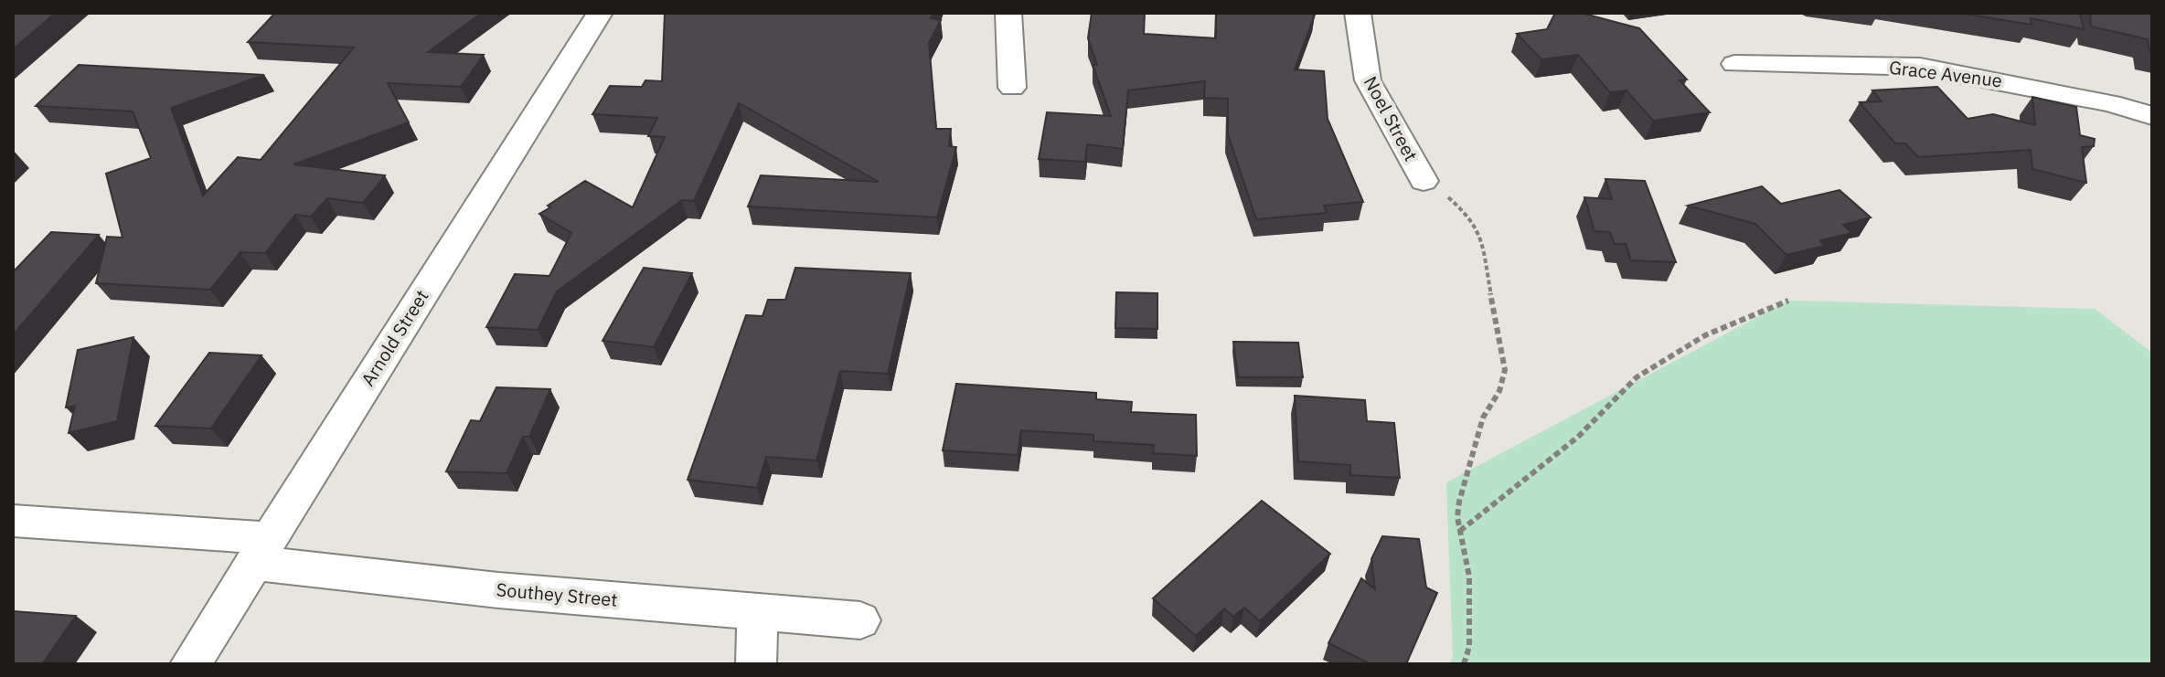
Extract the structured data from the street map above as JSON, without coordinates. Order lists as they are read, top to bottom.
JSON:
{
  "streets": {
    "street": [
      "Grace Avenue",
      "Noel Street",
      "Arnold Street",
      "Southey Street"
    ]
  },
  "crossings": [
    ["Arnold Street", "Southey Street"]
  ]
}
